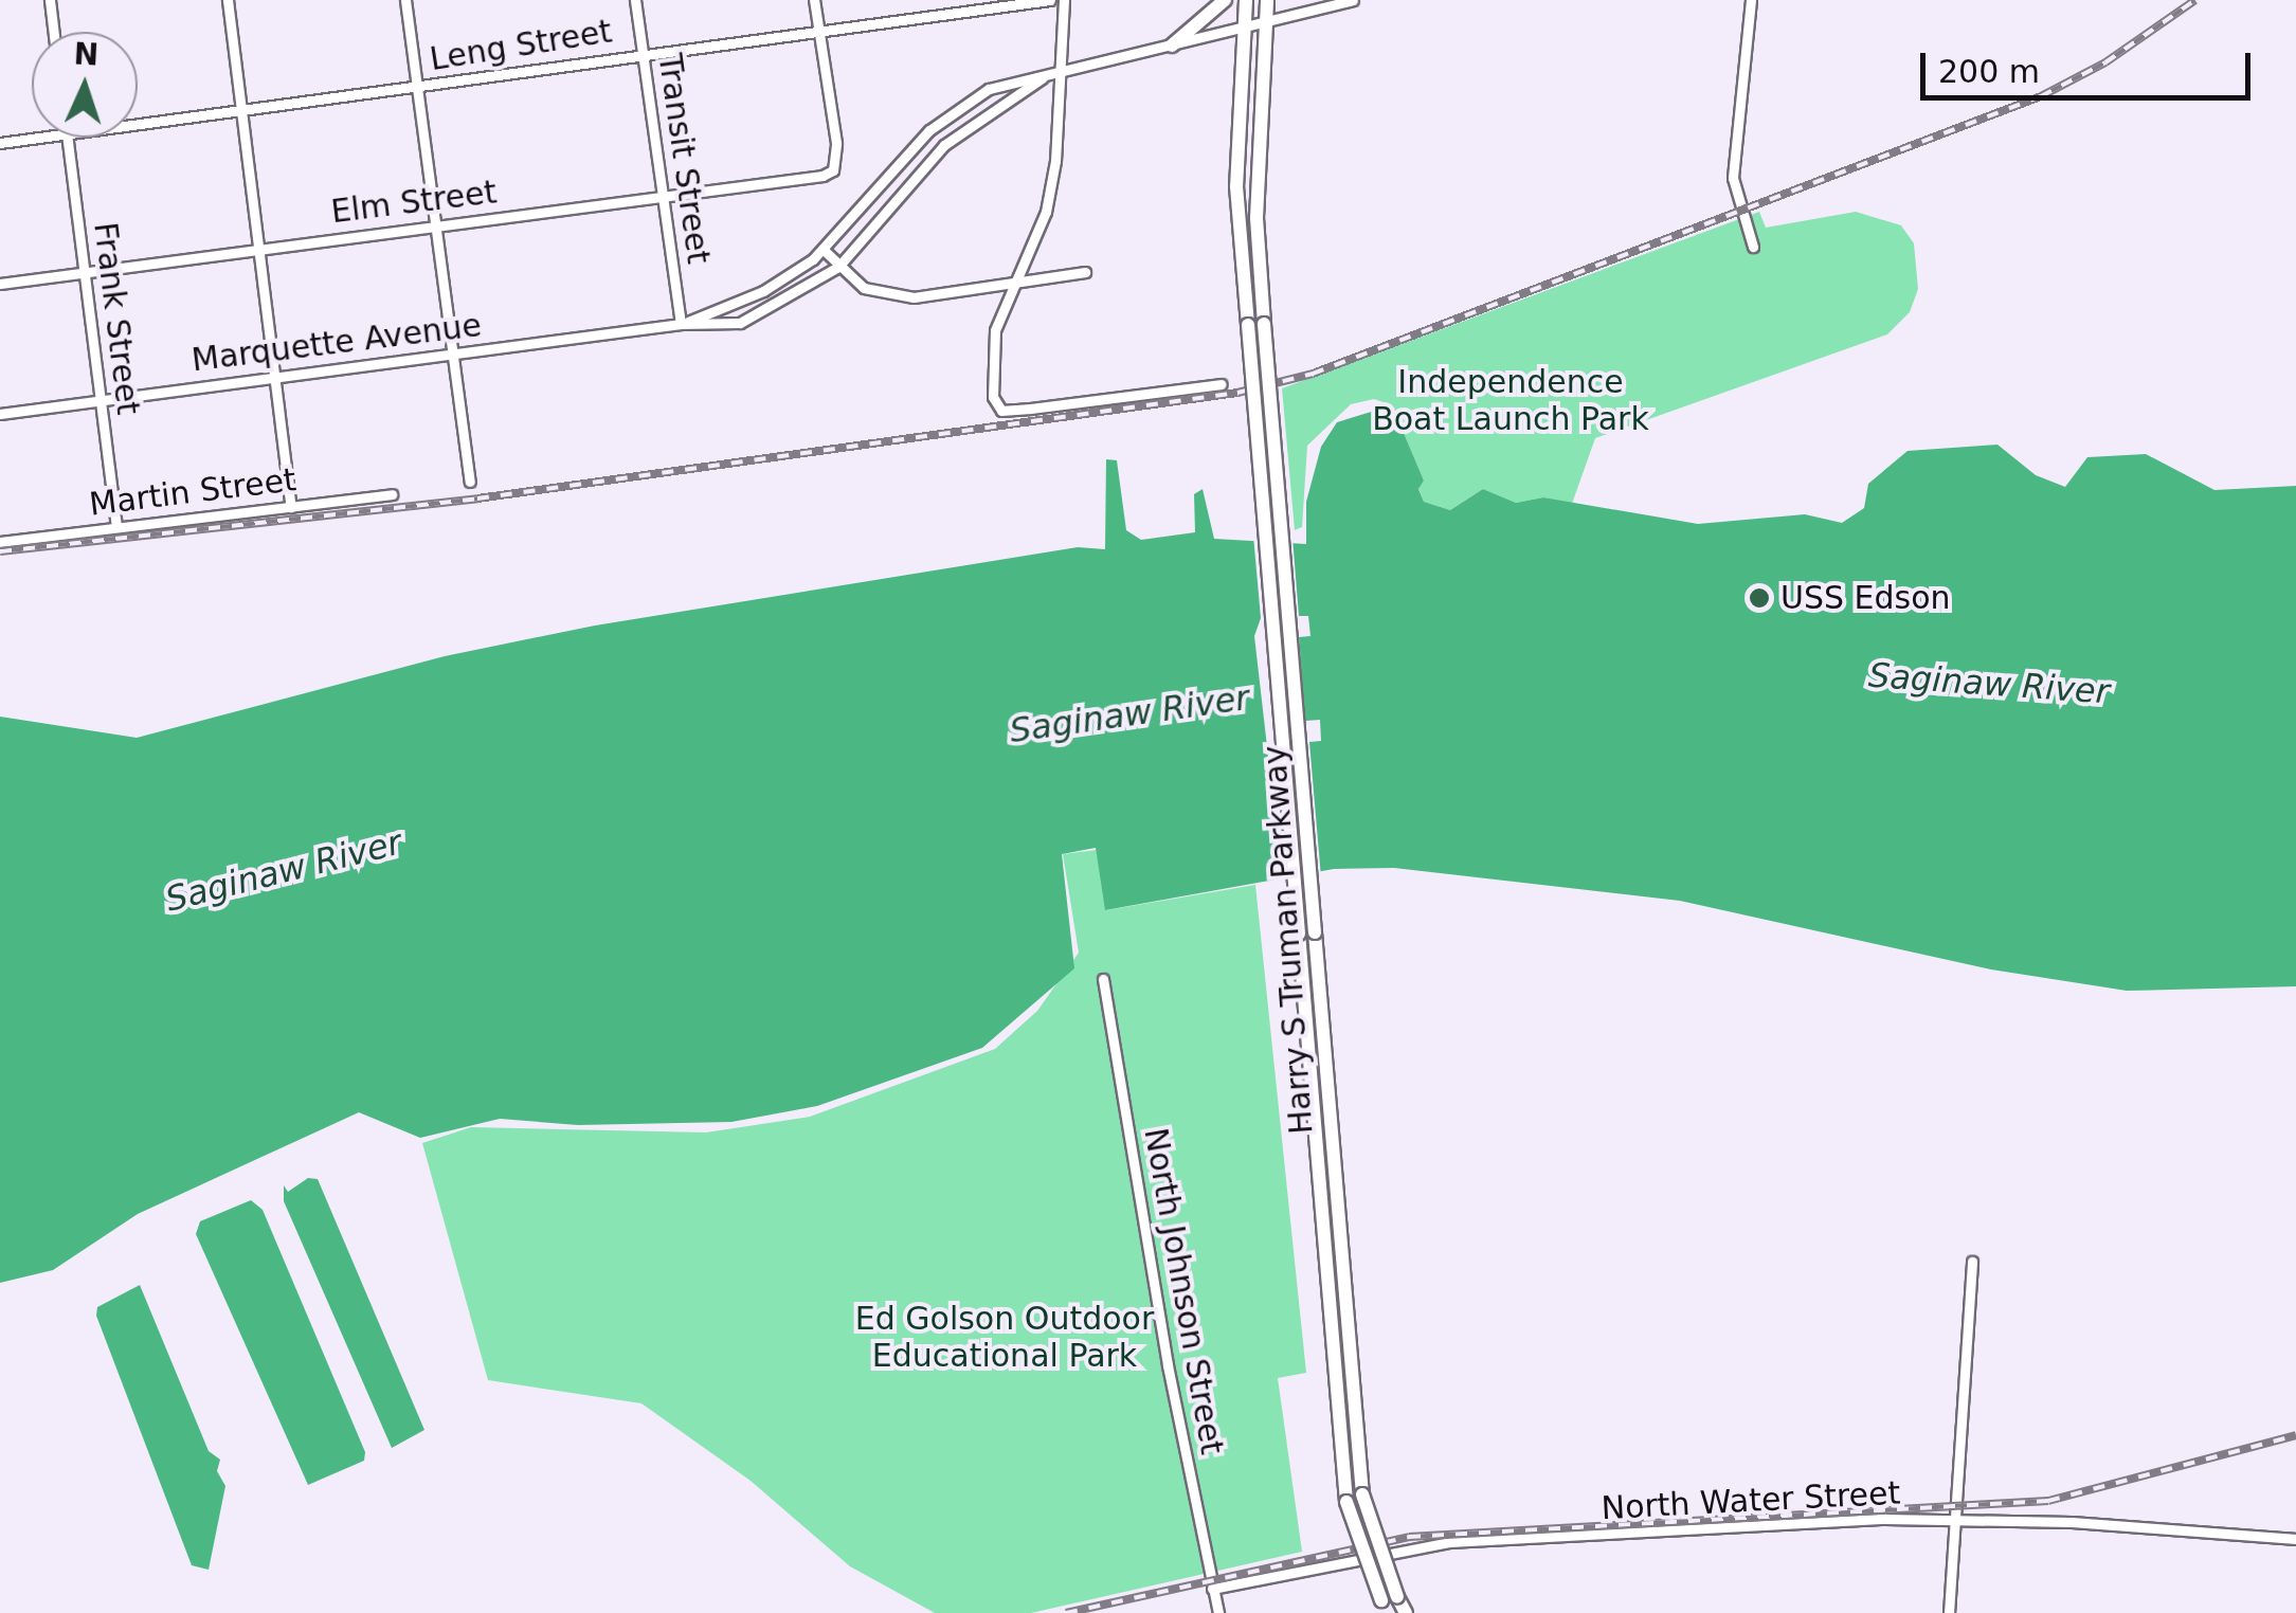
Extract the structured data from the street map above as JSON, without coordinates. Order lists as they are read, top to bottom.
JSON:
{
  "streets": {
    "main road": ["Harry S Truman Parkway"],
    "street": [
      "Leng Street",
      "Transit Street",
      "Elm Street",
      "Frank Street",
      "Marquette Avenue",
      "Martin Street",
      "North Johnson Street",
      "North Water Street"
    ]
  },
  "crossings": [
    ["Leng Street", "Transit Street"],
    ["Leng Street", "Elm Street"],
    ["Transit Street", "Elm Street"],
    ["Transit Street", "Marquette Avenue"],
    ["Elm Street", "Frank Street"],
    ["Frank Street", "Marquette Avenue"],
    ["Frank Street", "Martin Street"],
    ["Marquette Avenue", "Harry S Truman Parkway"],
    ["North Johnson Street", "North Water Street"]
  ],
  "water": ["Saginaw River"],
  "parks": ["Independence Boat Launch Park", "Ed Golson Outdoor Educational Park"],
  "places": ["USS Edson"],
  "scale_bar": "200 m",
  "north": "top"
}
